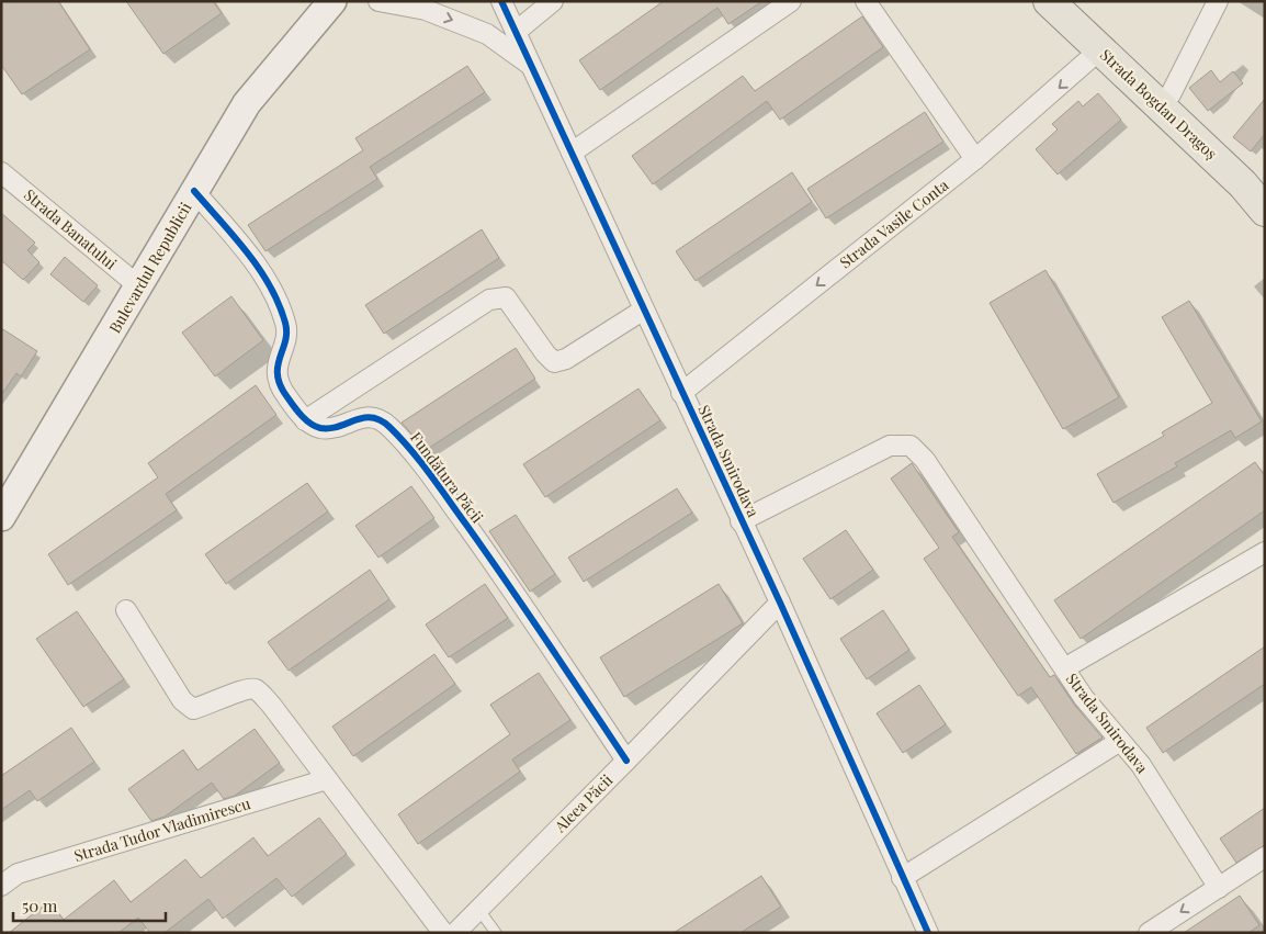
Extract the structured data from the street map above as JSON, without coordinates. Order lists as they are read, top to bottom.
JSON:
{
  "streets": {
    "main road": ["Strada Bogdan Dragoș", "Bulevardul Republicii"],
    "street": [
      "Strada Vasile Conta",
      "Strada Banatului",
      "Strada Smirodava",
      "Fundătura Păcii",
      "Aleea Păcii",
      "Strada Tudor Vladimirescu"
    ]
  },
  "crossings": [
    ["Strada Bogdan Dragoș", "Strada Vasile Conta"],
    ["Strada Vasile Conta", "Strada Smirodava"],
    ["Strada Banatului", "Bulevardul Republicii"],
    ["Strada Smirodava", "Aleea Păcii"],
    ["Fundătura Păcii", "Aleea Păcii"]
  ],
  "one_way": ["Strada Vasile Conta"],
  "scale_bar": "50 m"
}
